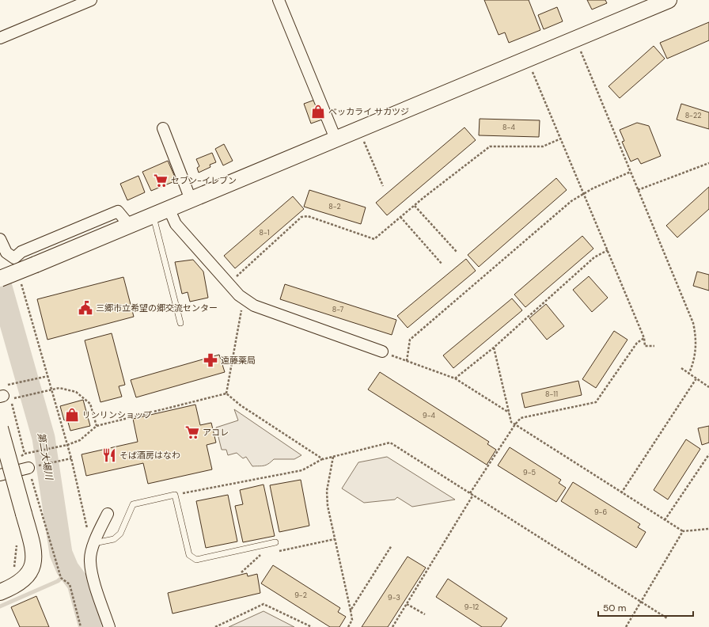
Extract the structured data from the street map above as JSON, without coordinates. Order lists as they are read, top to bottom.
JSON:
{
  "water": ["第二大場川"],
  "places": {
    "shop": ["ベッカライ サカツジ", "リンリンショップ"],
    "supermarket": ["セブン-イレブン", "アコレ"],
    "public building": ["三郷市立希望の郷交流センター"],
    "pharmacy": ["遠藤薬局"],
    "restaurant": ["そば酒房はなわ"]
  },
  "house_numbers": [
    "8-22",
    "8-4",
    "8-2",
    "8-1",
    "8-7",
    "8-11",
    "9-4",
    "9-5",
    "9-6",
    "9-2",
    "9-3",
    "9-12"
  ],
  "scale_bar": "50 m"
}
